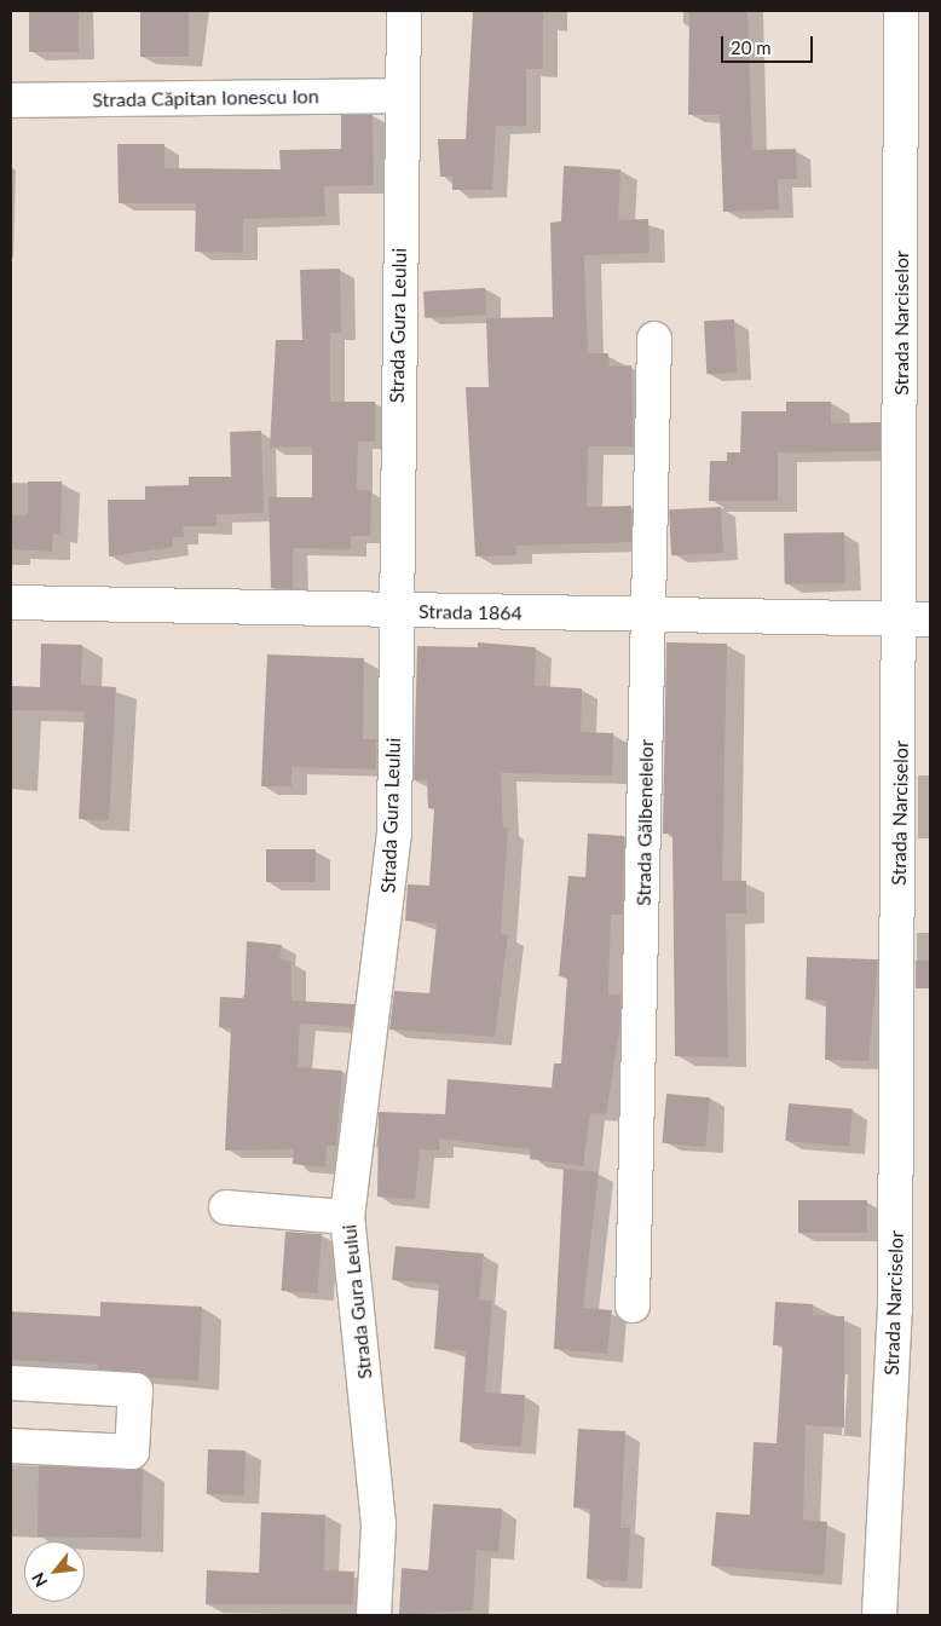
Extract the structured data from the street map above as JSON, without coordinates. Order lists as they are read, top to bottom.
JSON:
{
  "streets": {
    "street": [
      "Strada Căpitan Ionescu Ion",
      "Strada Narciselor",
      "Strada Gura Leului",
      "Strada 1864",
      "Strada Gălbenelelor"
    ]
  },
  "crossings": [
    ["Strada Căpitan Ionescu Ion", "Strada Gura Leului"],
    ["Strada Narciselor", "Strada 1864"],
    ["Strada Gura Leului", "Strada 1864"],
    ["Strada 1864", "Strada Gălbenelelor"]
  ],
  "scale_bar": "20 m",
  "north": "bottom left"
}
